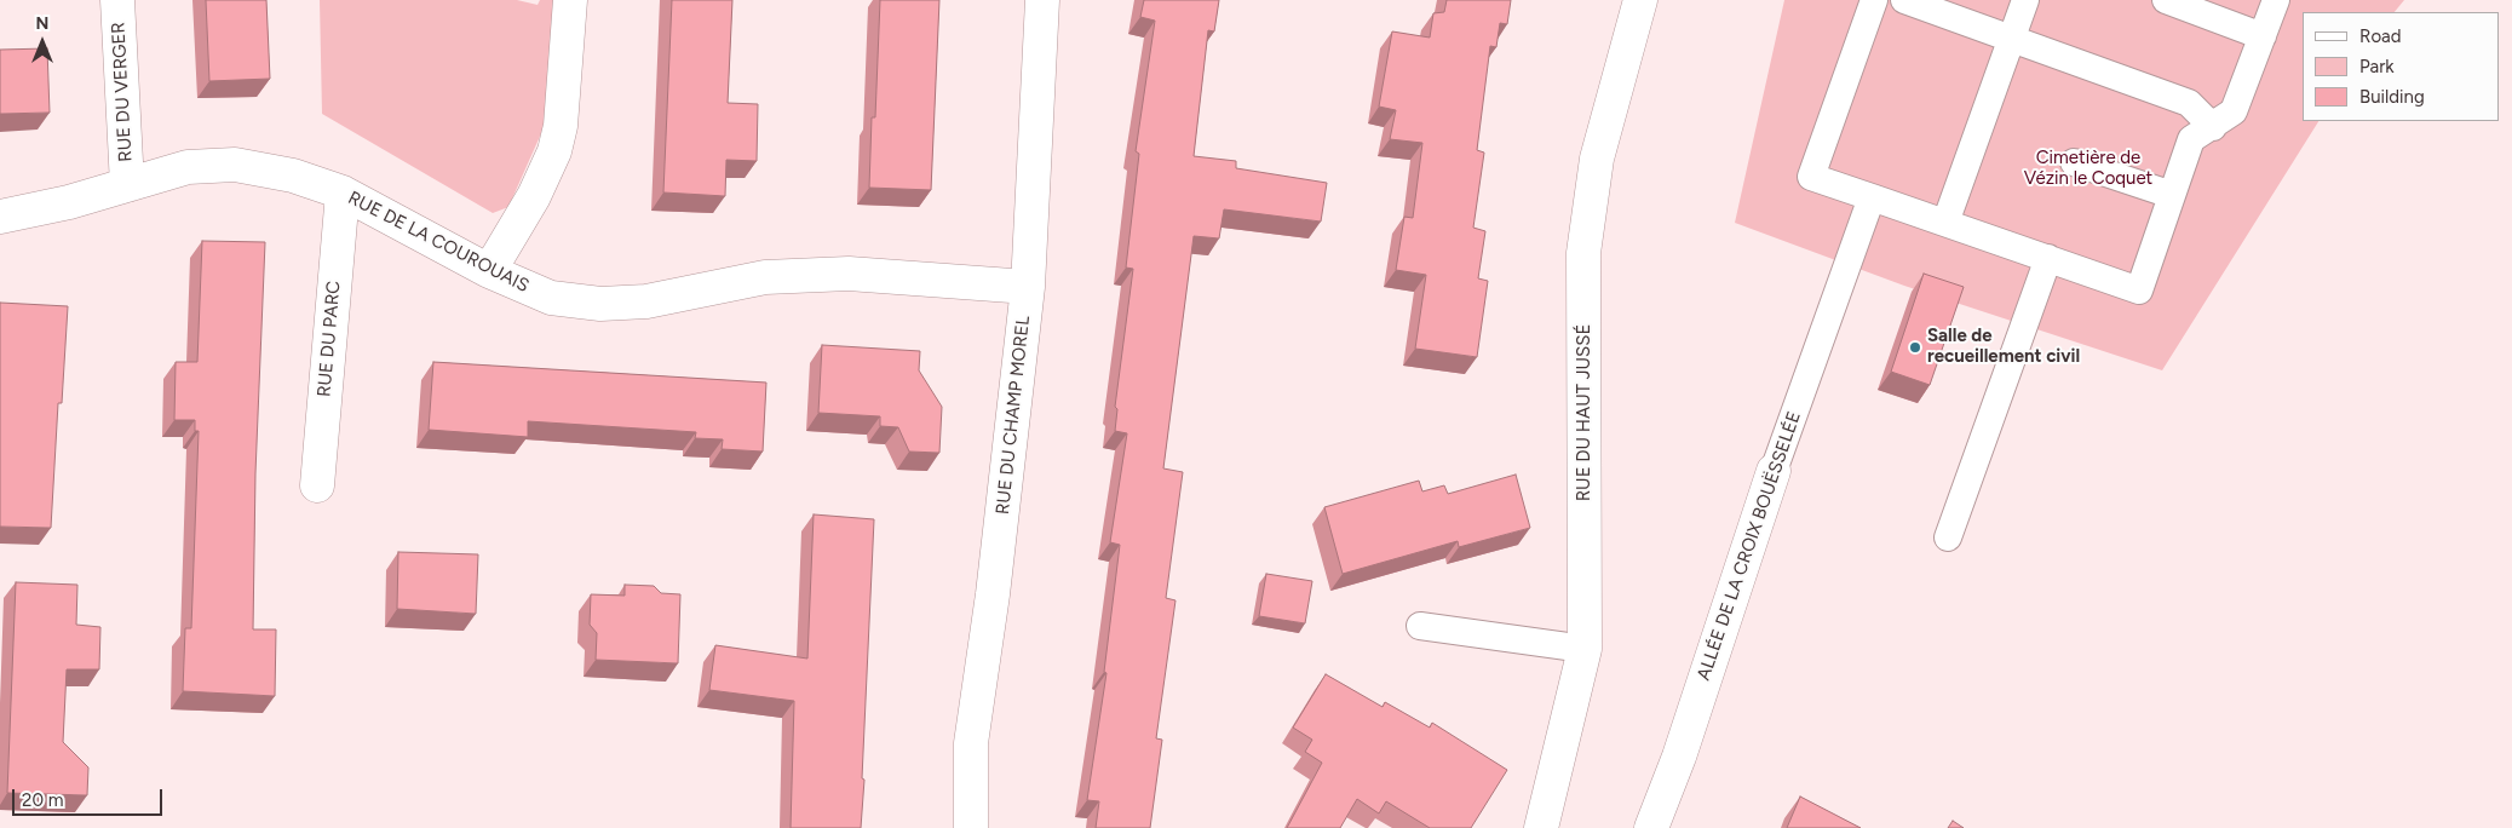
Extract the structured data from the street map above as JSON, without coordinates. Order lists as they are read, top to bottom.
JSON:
{
  "streets": {
    "street": [
      "RUE DU VERGER",
      "RUE DE LA COUROUAIS",
      "RUE DU PARC",
      "RUE DU HAUT JUSSÉ",
      "RUE DU CHAMP MOREL",
      "ALLÉE DE LA CROIX BOUËSSELÉE"
    ]
  },
  "crossings": [
    ["RUE DU VERGER", "RUE DE LA COUROUAIS"],
    ["RUE DE LA COUROUAIS", "RUE DU PARC"],
    ["RUE DE LA COUROUAIS", "RUE DU CHAMP MOREL"]
  ],
  "parks": ["Cimetière de Vézin le Coquet"],
  "places": ["Salle de recueillement civil"],
  "legend": ["Road", "Park", "Building"],
  "scale_bar": "20 m",
  "north": "top"
}
